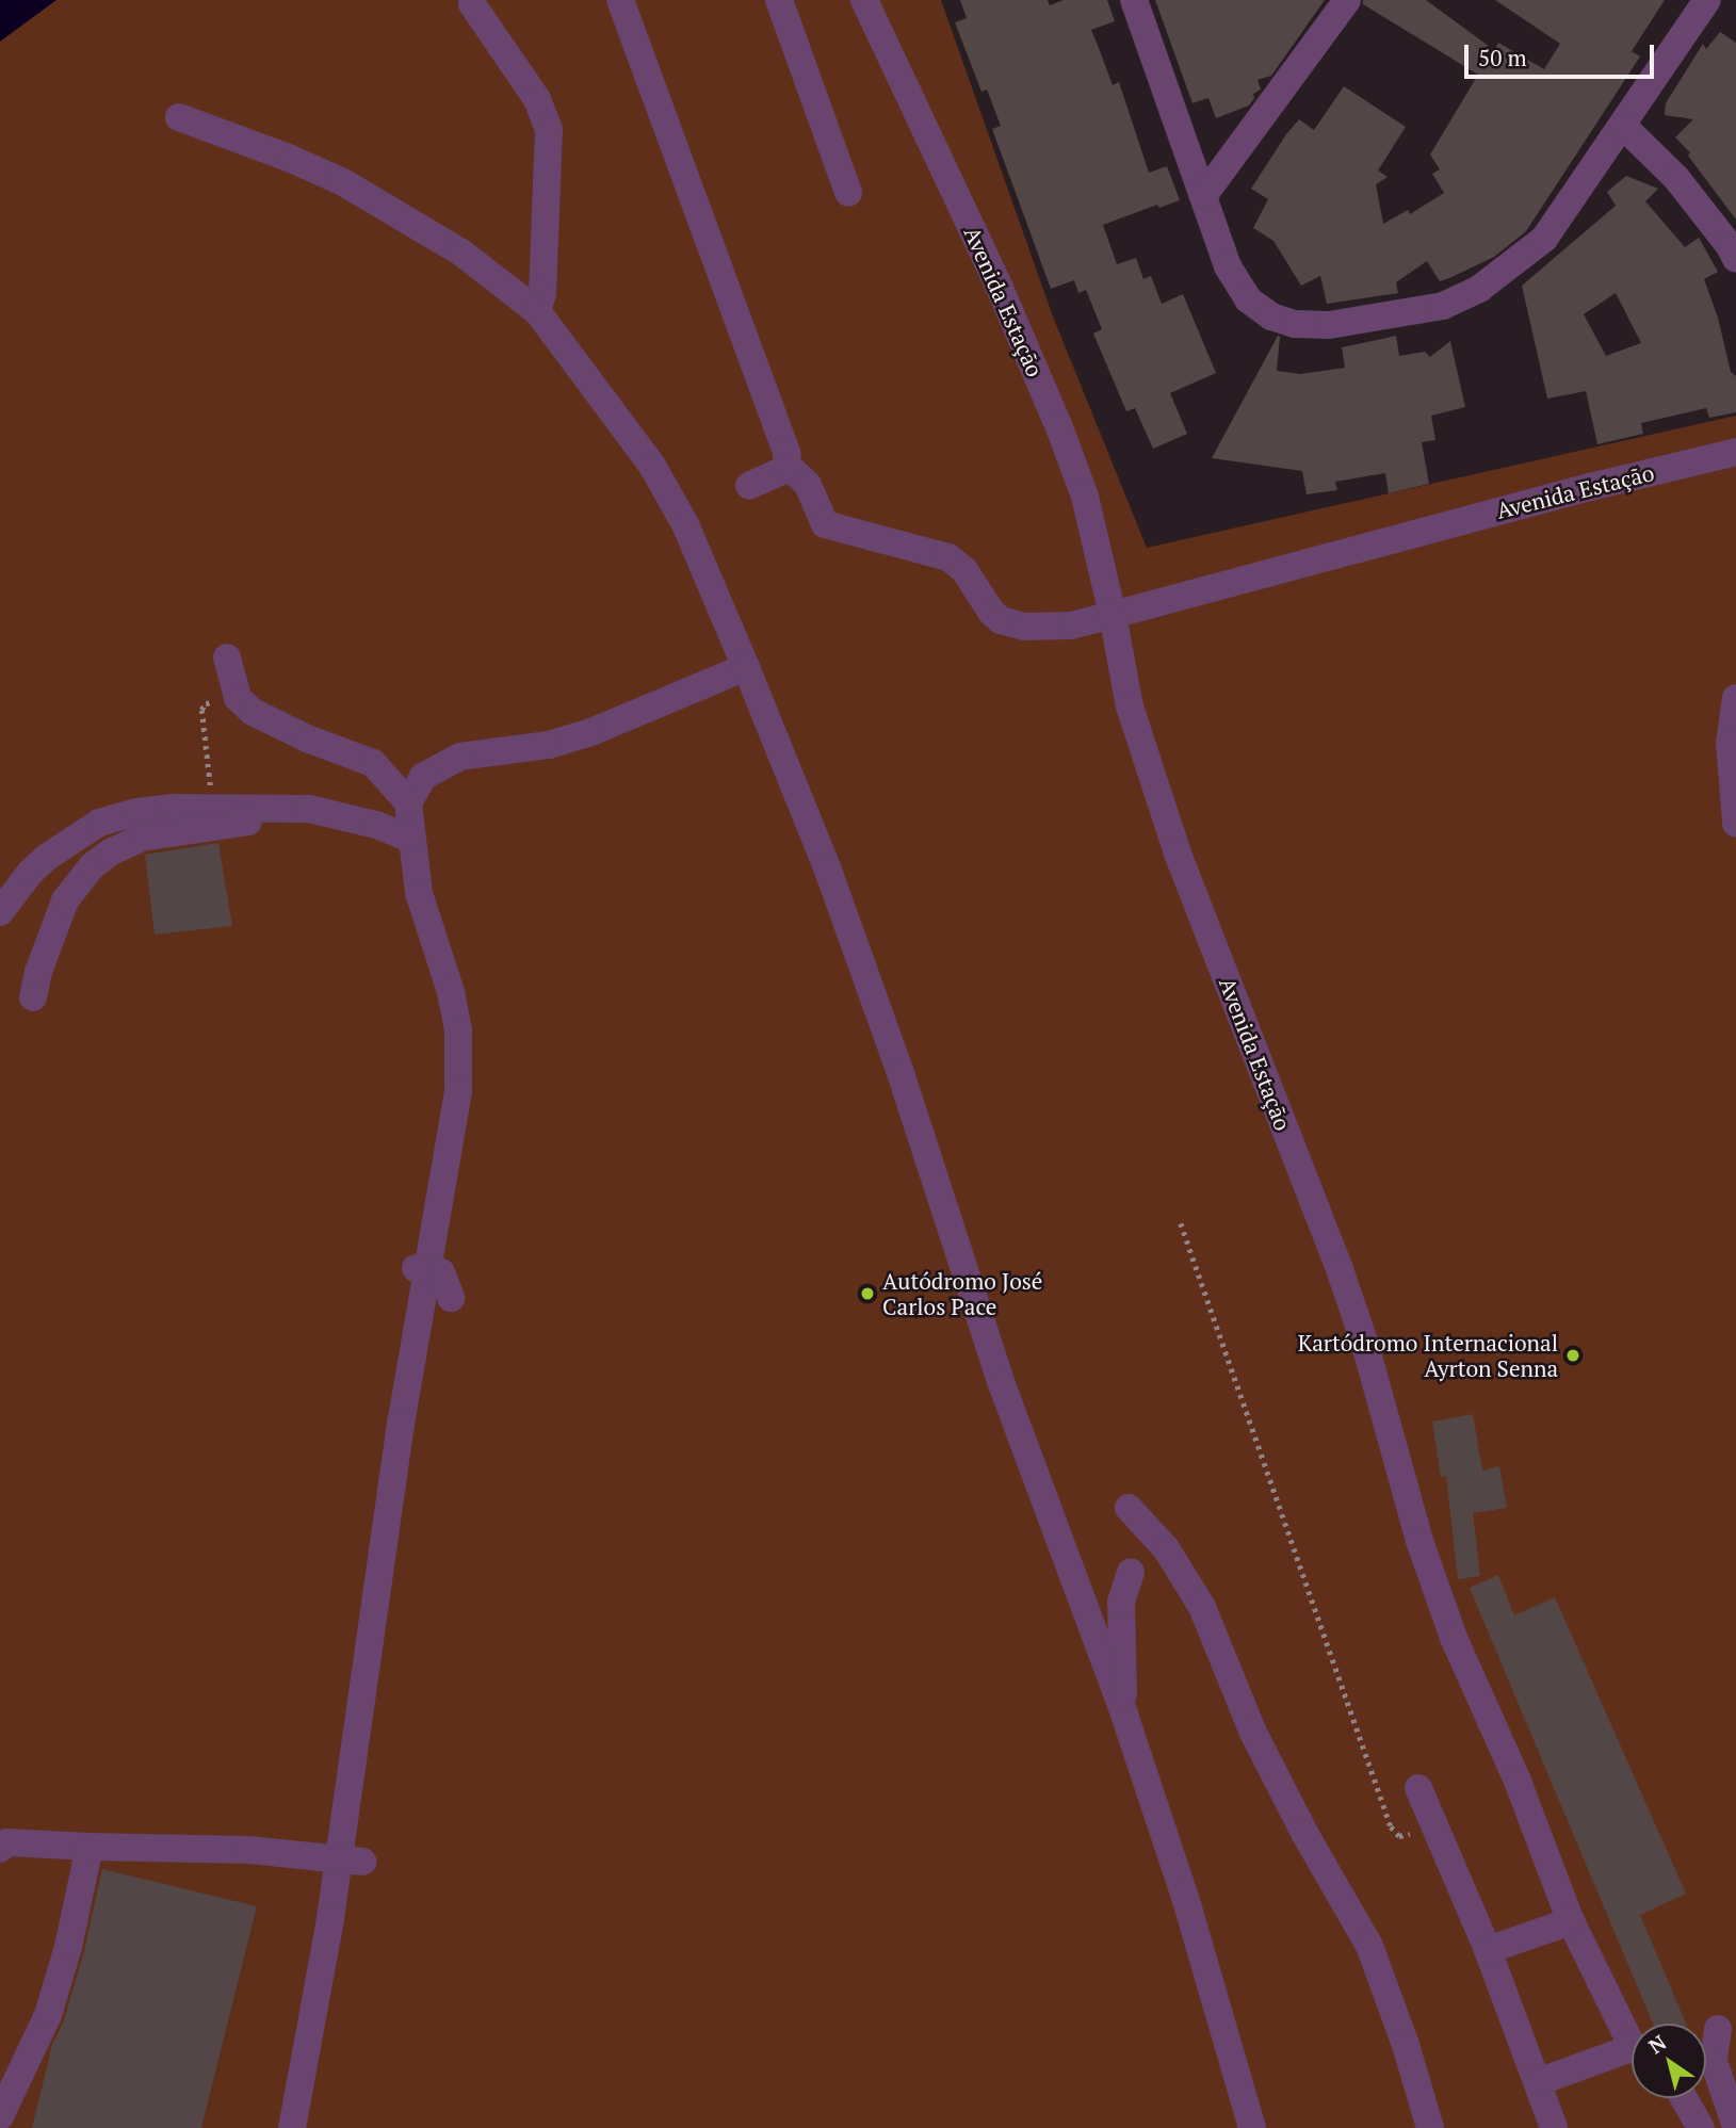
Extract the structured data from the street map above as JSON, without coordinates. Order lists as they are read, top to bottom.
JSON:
{
  "streets": {
    "street": ["Avenida Estação"]
  },
  "places": ["Autódromo José Carlos Pace", "Kartódromo Internacional Ayrton Senna"],
  "scale_bar": "50 m",
  "north": "top left"
}
